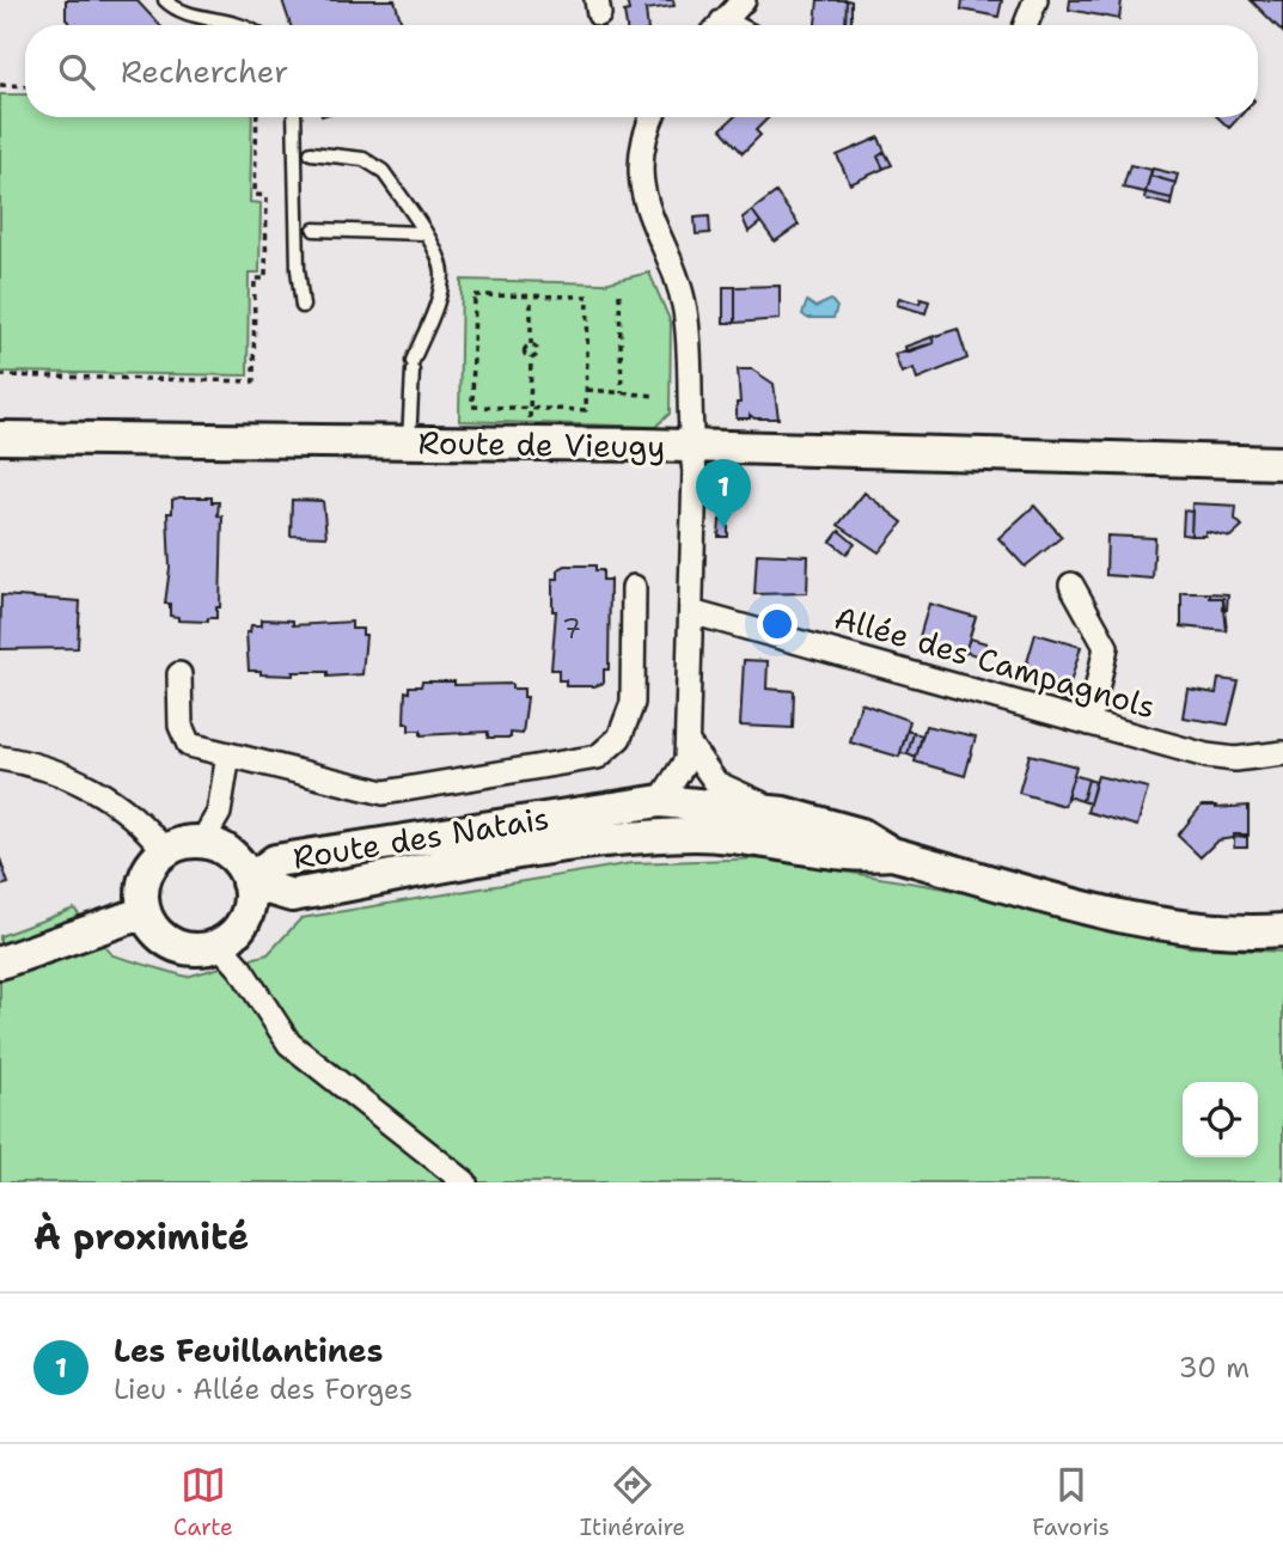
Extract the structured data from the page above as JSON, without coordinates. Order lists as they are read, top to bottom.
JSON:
{
  "streets": {
    "street": ["Route de Vieugy", "Allée des Campagnols", "Route des Natais"]
  },
  "house_numbers": ["7"],
  "page": {
    "search": "Rechercher",
    "pins": "1",
    "heading": "À proximité",
    "list": [
      {
        "mark": "1",
        "name": "Les Feuillantines",
        "note": "Lieu · Allée des Forges",
        "value": "30 m"
      }
    ],
    "nav": ["Carte", "Itinéraire", "Favoris"]
  }
}
